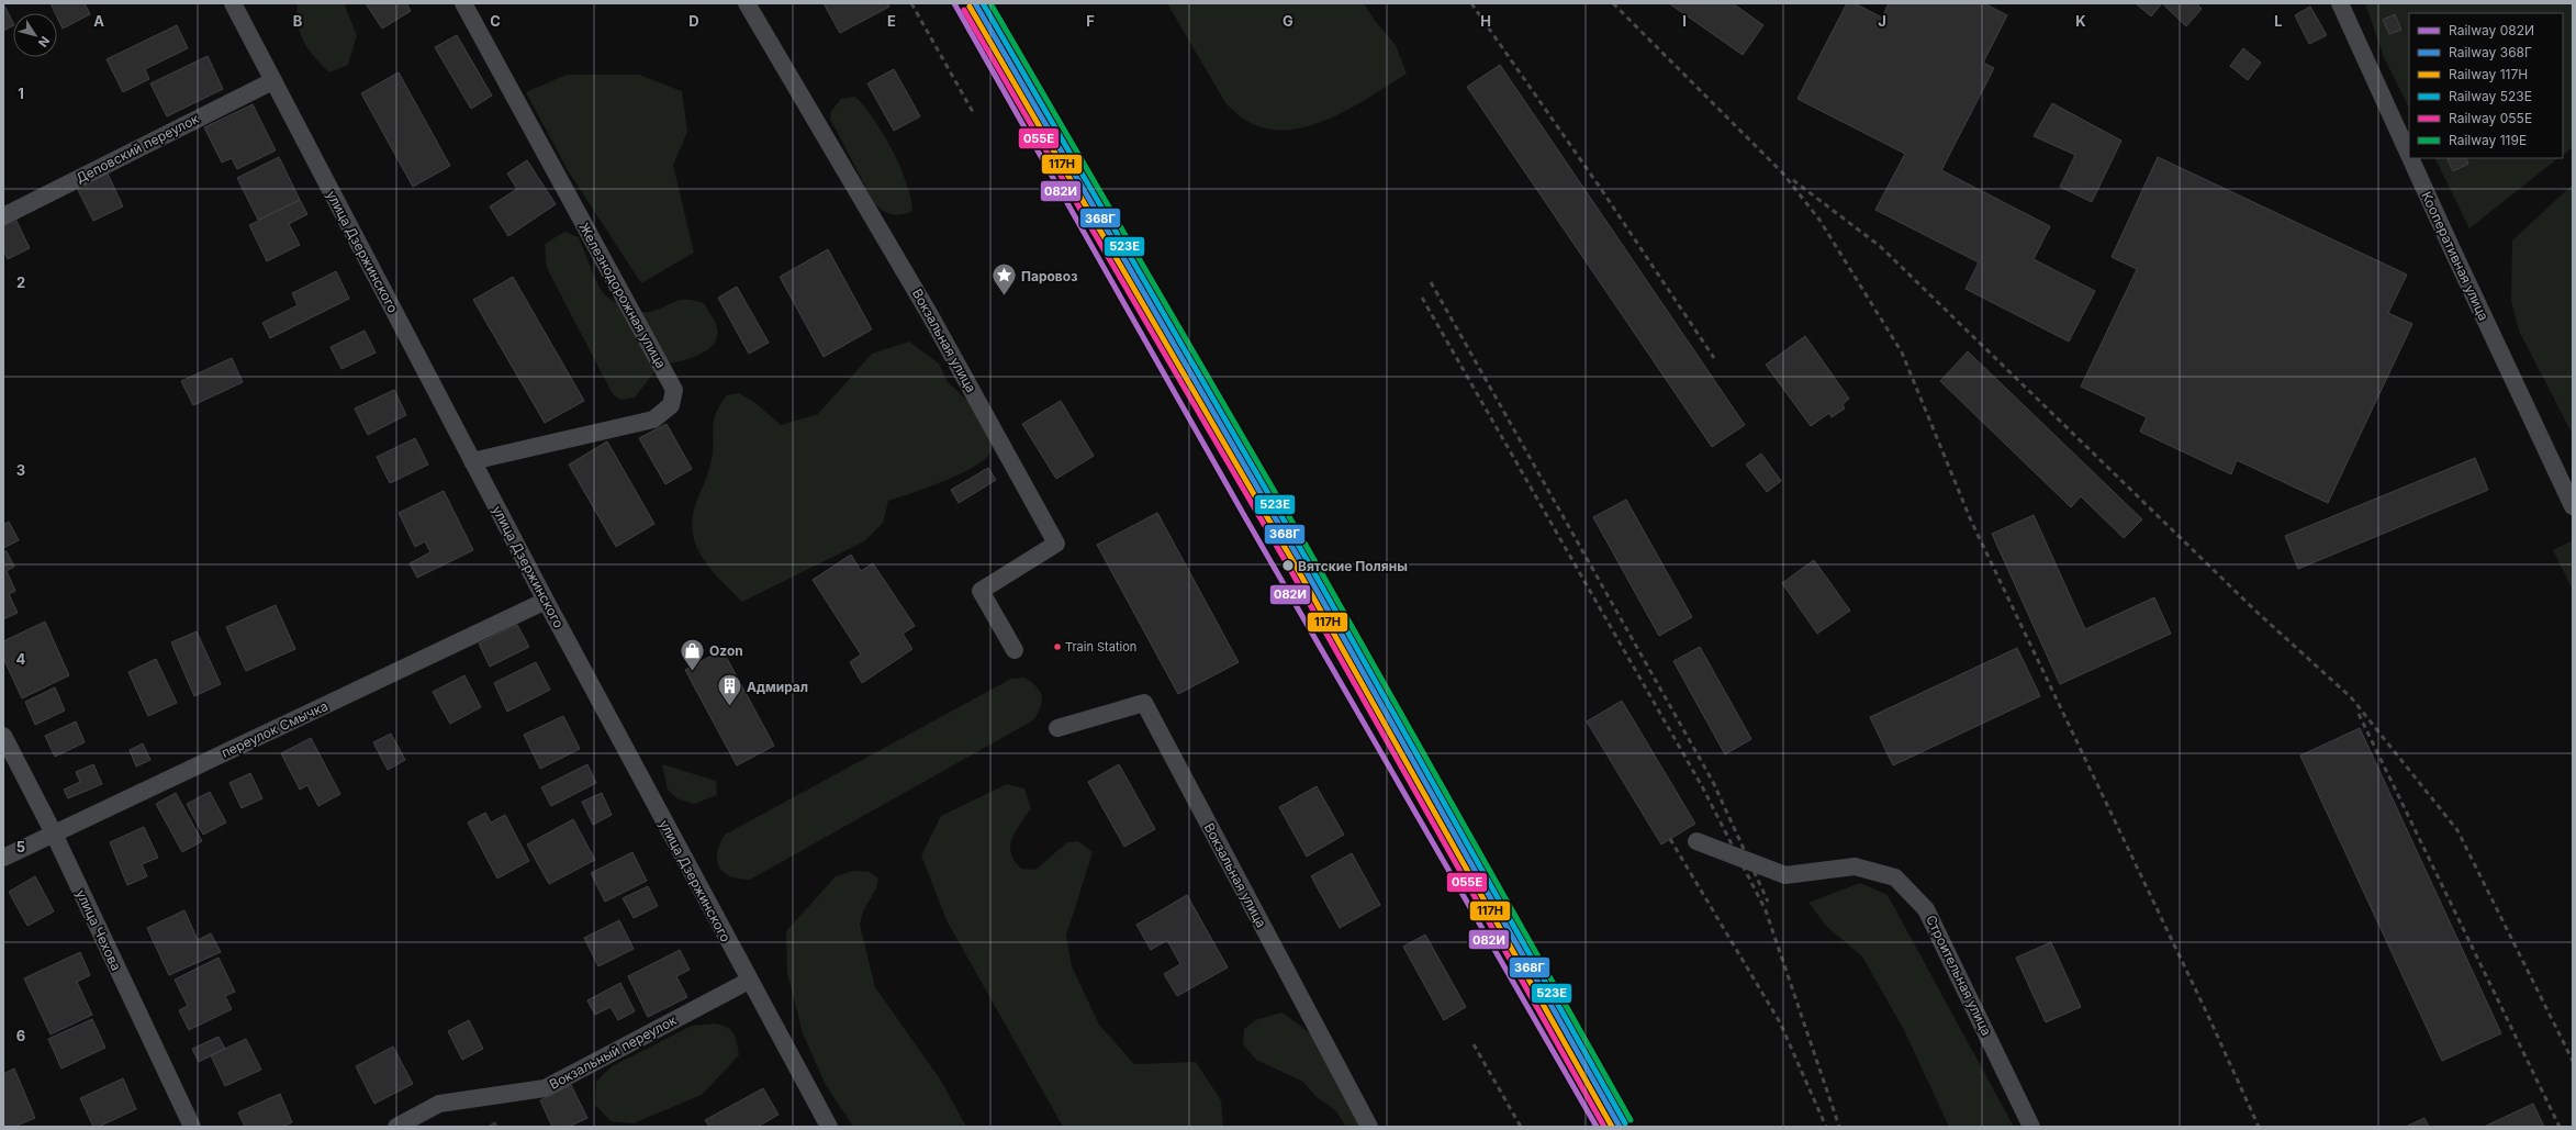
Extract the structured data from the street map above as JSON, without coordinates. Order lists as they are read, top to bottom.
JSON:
{
  "streets": {
    "street": [
      "Деповский переулок",
      "улица Дзержинского",
      "Кооперативная улица",
      "Железнодорожная улица",
      "Вокзальная улица",
      "переулок Смычка",
      "улица Чехова",
      "Строительная улица",
      "Вокзальный переулок"
    ]
  },
  "crossings": [
    ["Деповский переулок", "улица Дзержинского"],
    ["улица Дзержинского", "Железнодорожная улица"],
    ["улица Дзержинского", "переулок Смычка"],
    ["улица Дзержинского", "Вокзальный переулок"],
    ["переулок Смычка", "улица Чехова"]
  ],
  "places": {
    "place": ["Паровоз"],
    "other": ["Вятские Поляны", "Train Station"],
    "shop": ["Ozon"],
    "building": ["Адмирал"]
  },
  "lines": [
    "rail line 082И",
    "rail line 368Г",
    "rail line 523Е",
    "rail line 119Е",
    "rail line 117Н",
    "rail line 055Е"
  ],
  "legend": [
    "Railway 082И",
    "Railway 368Г",
    "Railway 117Н",
    "Railway 523Е",
    "Railway 055Е",
    "Railway 119Е"
  ],
  "north": "bottom right",
  "grid": {
    "columns": [
      "A",
      "B",
      "C",
      "D",
      "E",
      "F",
      "G",
      "H",
      "I",
      "J",
      "K",
      "L"
    ],
    "rows": [
      "1",
      "2",
      "3",
      "4",
      "5",
      "6"
    ]
  }
}
